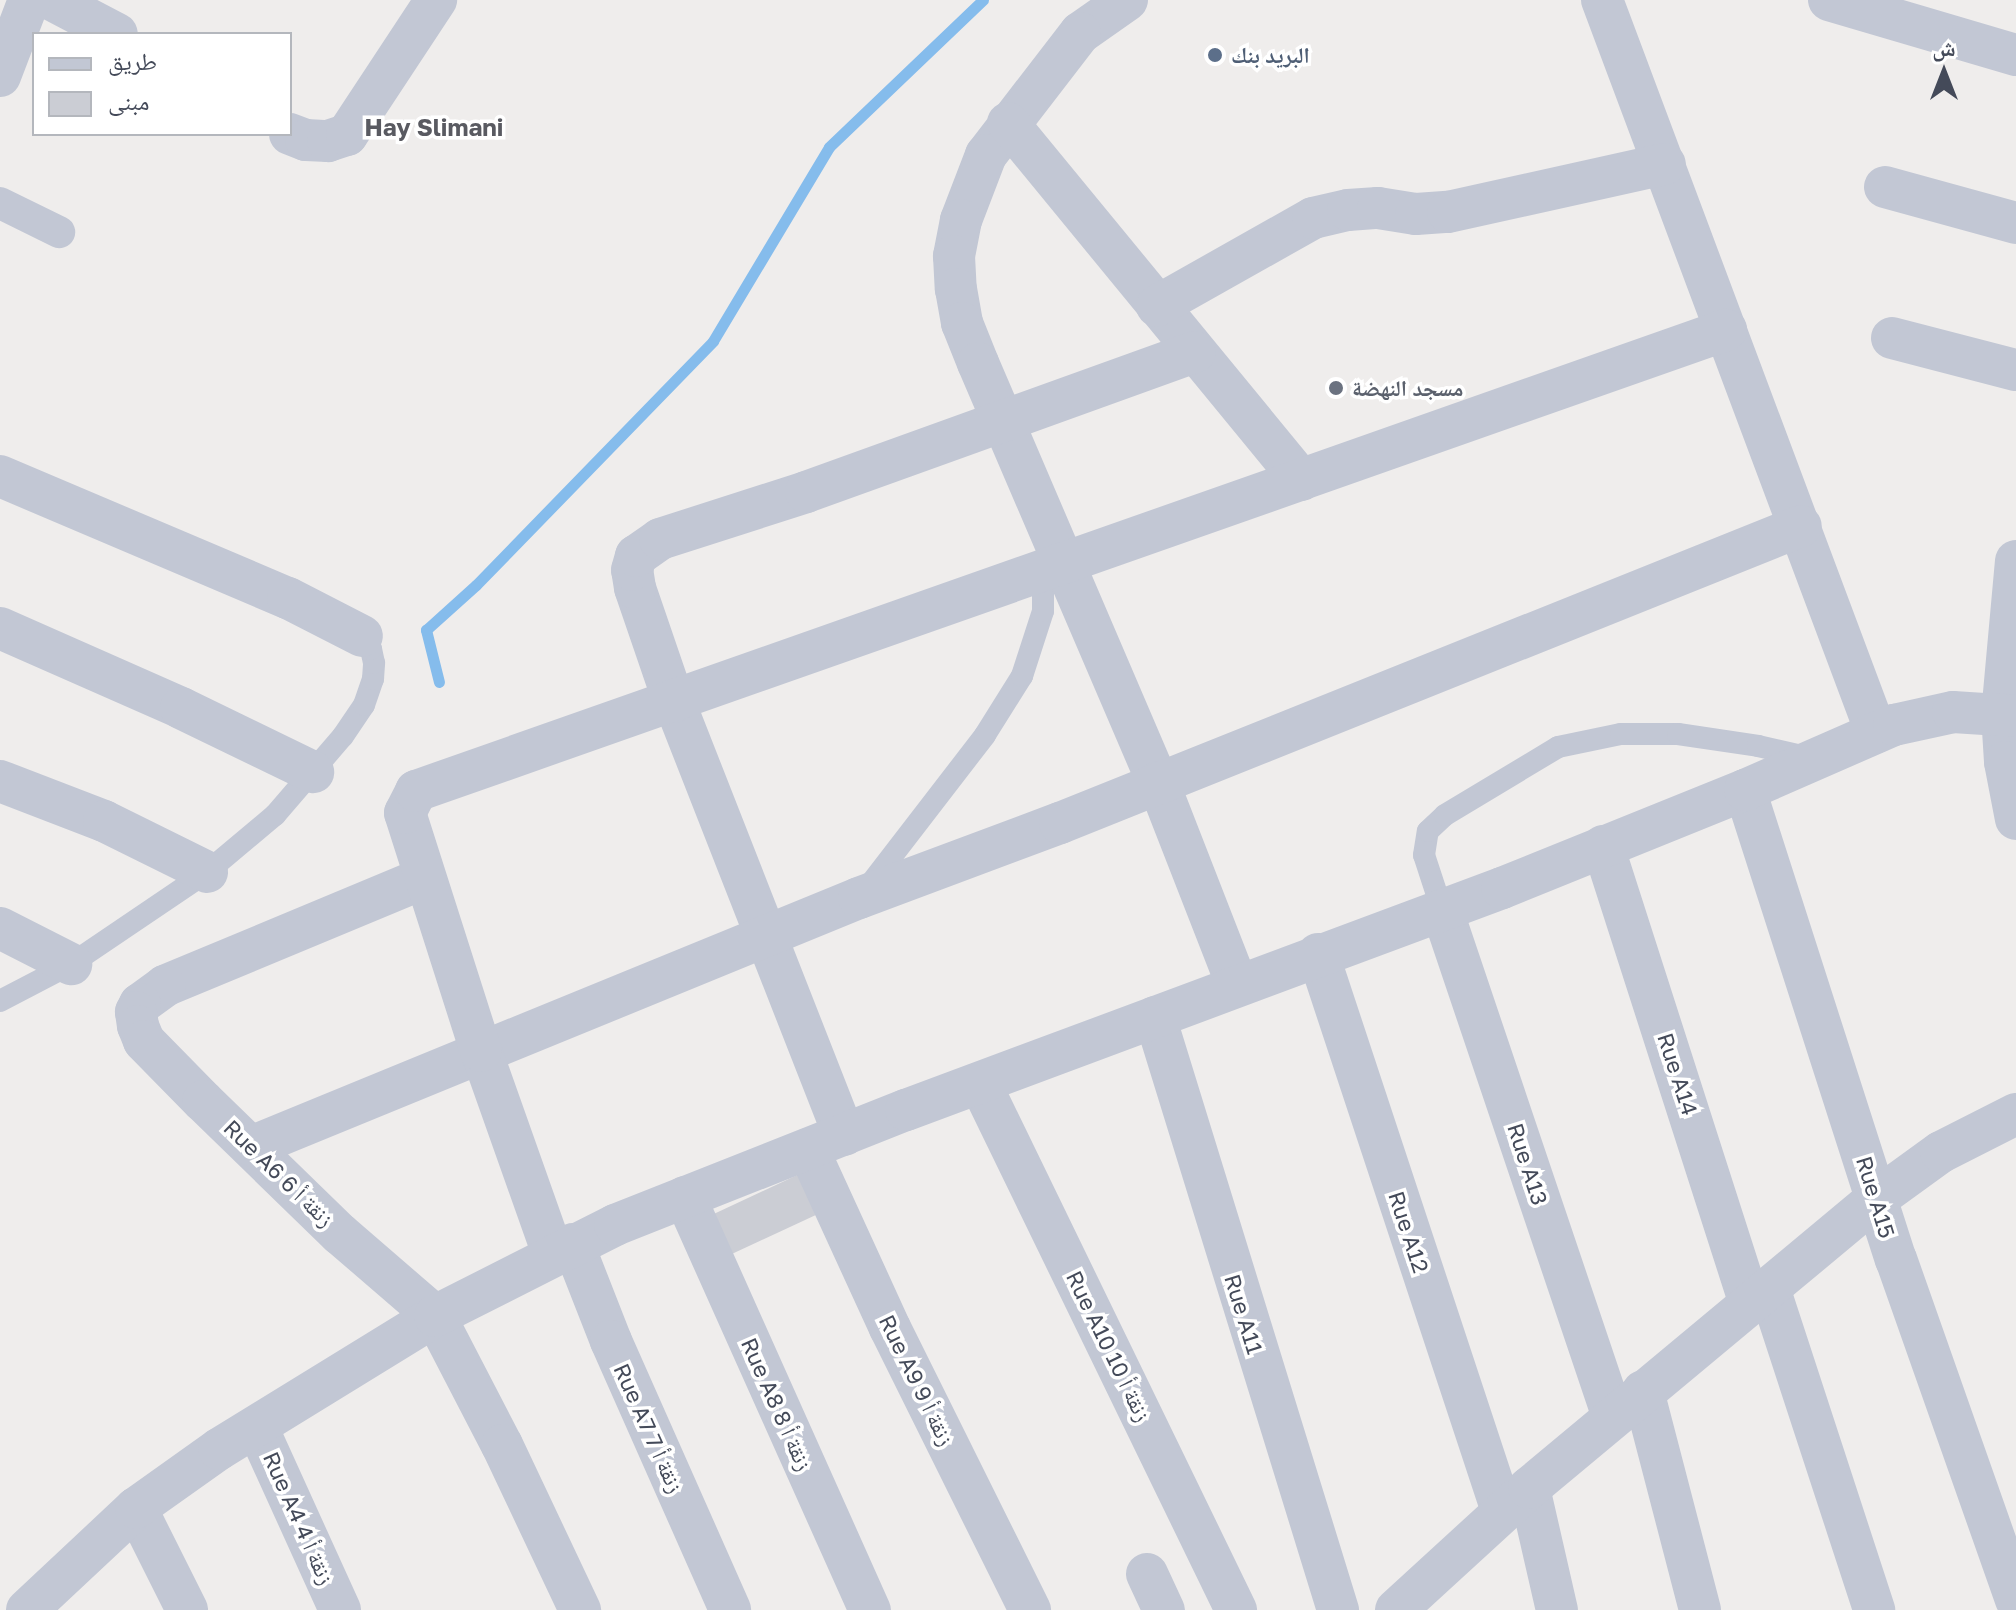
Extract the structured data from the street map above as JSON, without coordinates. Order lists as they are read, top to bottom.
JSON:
{
  "streets": {
    "street": [
      "Rue A14",
      "Rue A13",
      "Rue A6 زنقة أ 6",
      "Rue A15",
      "Rue A12",
      "Rue A11",
      "Rue A10 زنقة أ 10",
      "Rue A9 زنقة أ 9",
      "Rue A8 زنقة أ 8",
      "Rue A7 زنقة أ 7",
      "Rue A4 زنقة أ 4"
    ]
  },
  "crossings": [
    ["Rue A6 زنقة أ 6", "Rue A7 زنقة أ 7"],
    ["Rue A9 زنقة أ 9", "Rue A7 زنقة أ 7"]
  ],
  "districts": ["Hay Slimani"],
  "places": ["البريد بنك", "مسجد النهضة"],
  "legend": ["طريق", "مبنى"],
  "north": "top"
}
